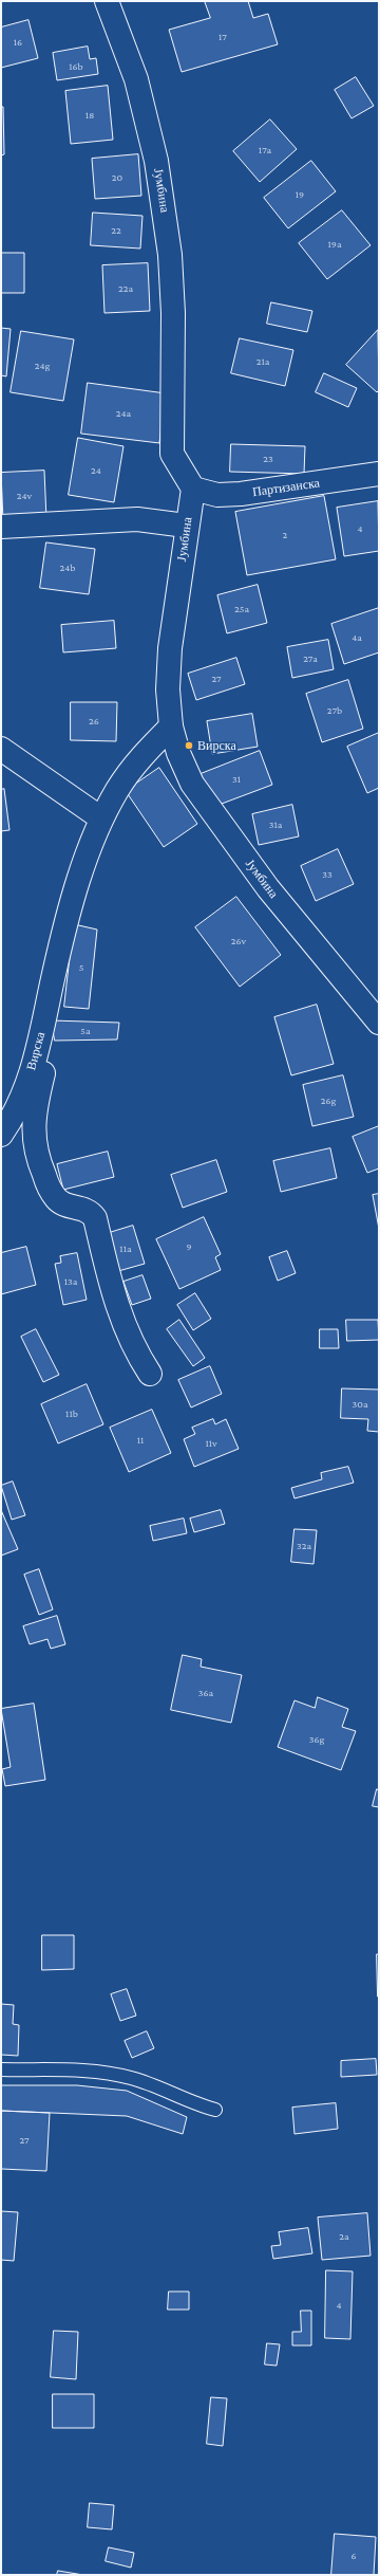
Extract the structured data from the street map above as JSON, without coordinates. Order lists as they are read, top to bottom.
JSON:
{
  "streets": {
    "street": ["Јумбина", "Партизанска", "Вирска"]
  },
  "crossings": [
    ["Јумбина", "Партизанска"],
    ["Јумбина", "Вирска"]
  ],
  "places": ["Вирска"],
  "house_numbers": [
    "17",
    "16",
    "16b",
    "18",
    "17a",
    "20",
    "19",
    "22",
    "19a",
    "22a",
    "21a",
    "24g",
    "24a",
    "23",
    "24",
    "24v",
    "4",
    "2",
    "24b",
    "25a",
    "4a",
    "27a",
    "27",
    "27b",
    "26",
    "31",
    "31a",
    "33",
    "26v",
    "5",
    "5a",
    "26g",
    "9",
    "11a",
    "13a",
    "30a",
    "11b",
    "11",
    "11v",
    "32a",
    "36a",
    "36g",
    "27",
    "2a",
    "4",
    "6"
  ]
}
